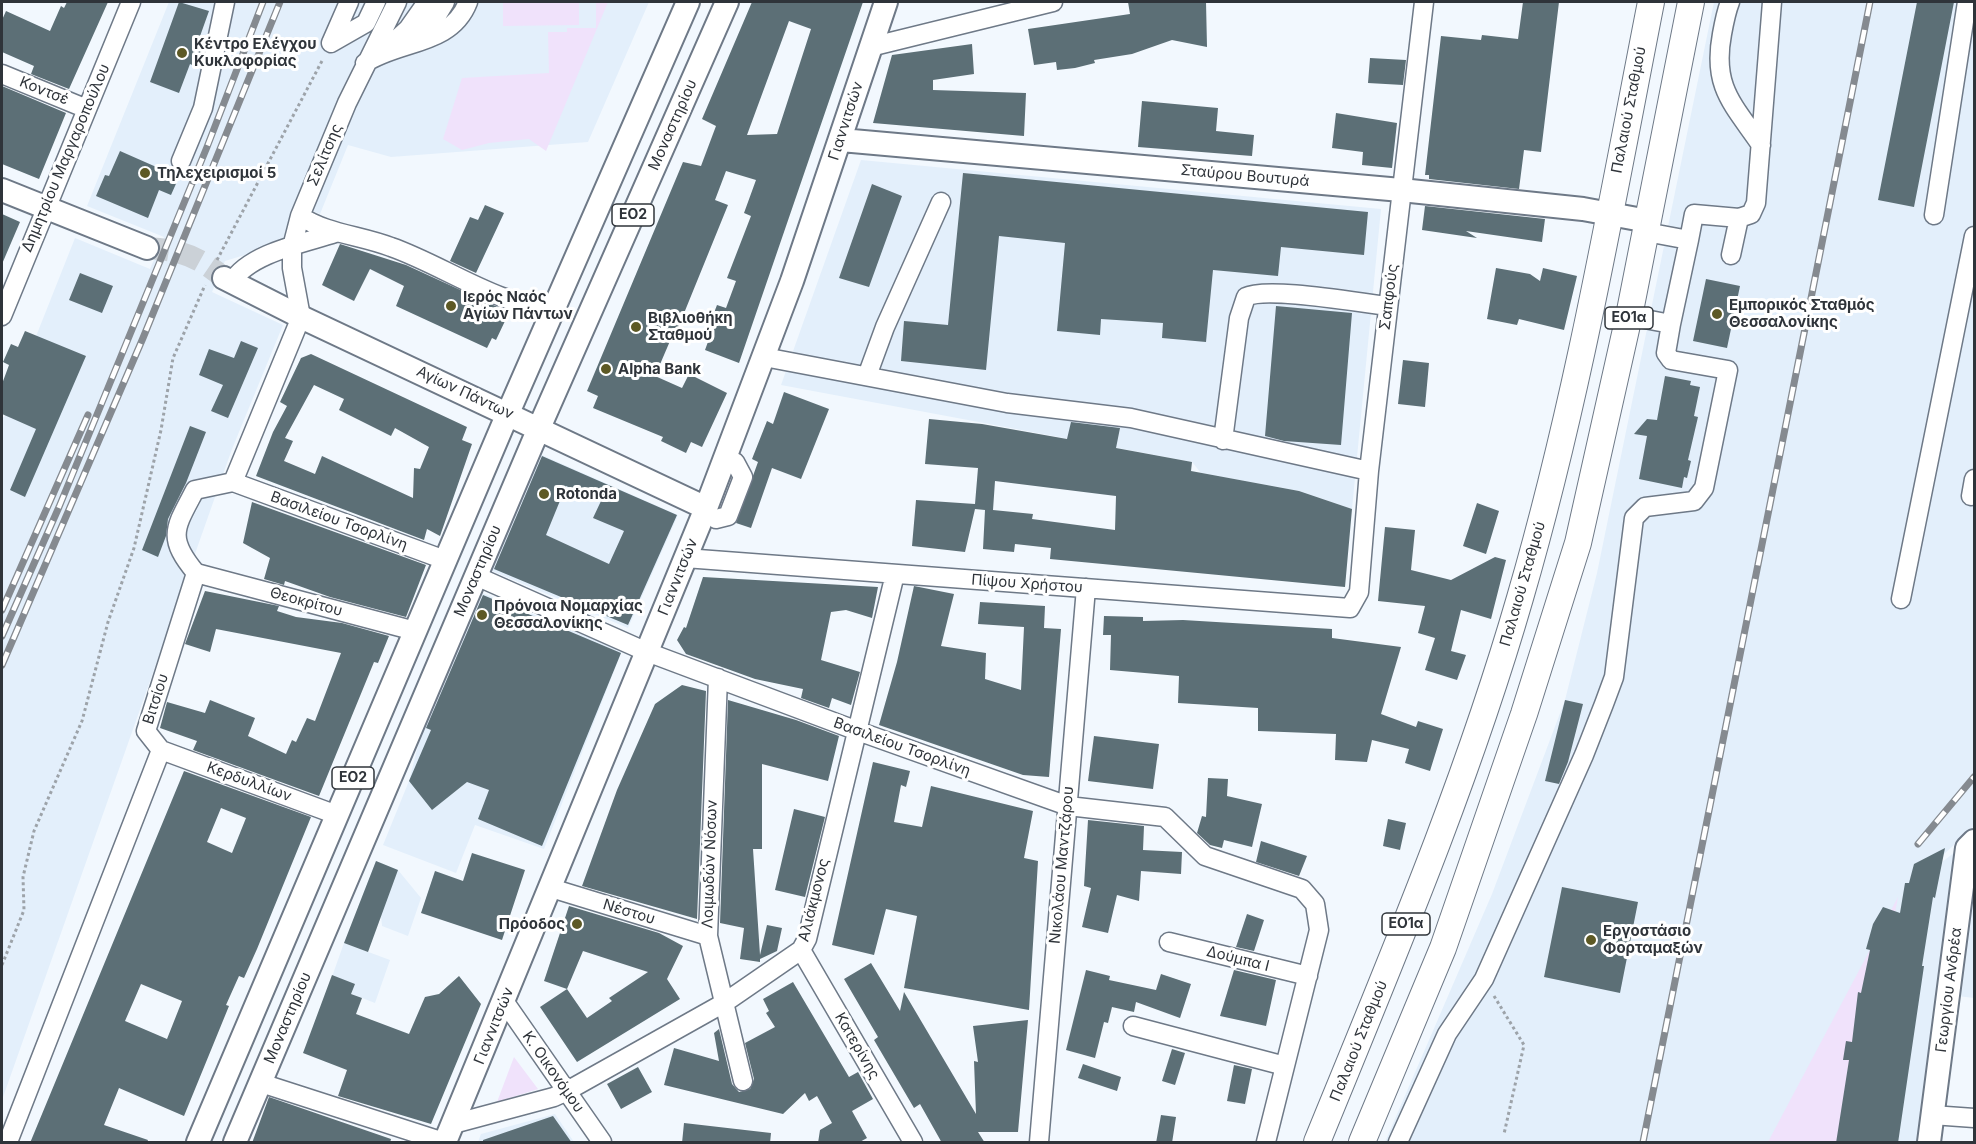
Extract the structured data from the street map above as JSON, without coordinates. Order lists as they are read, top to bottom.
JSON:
{
  "streets": {
    "highway": ["Παλαιού Σταθμού", "ΕΟ1α"],
    "main road": [
      "Γιαννιτσών",
      "Μοναστηρίου",
      "Σταύρου Βουτυρά",
      "ΕΟ2",
      "Αγίων Πάντων",
      "Γεωργίου Ανδρέα"
    ],
    "street": [
      "Κοντσέ",
      "Σελίτσης",
      "Δημητρίου Μαργαροπούλου",
      "Σαπφούς",
      "Βασιλείου Τσορλίνη",
      "Πίψου Χρήστου",
      "Θεοκρίτου",
      "Βιτσίου",
      "Κερδυλλίων",
      "Λοιμωδών Νόσων",
      "Νικολάου Μαντζάρου",
      "Αλιάκμονος",
      "Νέστου",
      "Δούμπα Ι",
      "Κατερίνης",
      "Κ. Οικονόμου"
    ]
  },
  "crossings": [
    ["Κοντσέ", "Δημητρίου Μαργαροπούλου"],
    ["Παλαιού Σταθμού", "Σταύρου Βουτυρά"],
    ["Γιαννιτσών", "Σταύρου Βουτυρά"],
    ["Γιαννιτσών", "Αγίων Πάντων"],
    ["Γιαννιτσών", "Βασιλείου Τσορλίνη"],
    ["Γιαννιτσών", "Πίψου Χρήστου"],
    ["Γιαννιτσών", "Αλιάκμονος"],
    ["Γιαννιτσών", "Νέστου"],
    ["Γιαννιτσών", "Κ. Οικονόμου"],
    ["Μοναστηρίου", "Αγίων Πάντων"],
    ["Μοναστηρίου", "Βασιλείου Τσορλίνη"],
    ["Σελίτσης", "Αγίων Πάντων"],
    ["Σταύρου Βουτυρά", "Σαπφούς"],
    ["Σταύρου Βουτυρά", "ΕΟ1α"],
    ["ΕΟ2", "Αγίων Πάντων"],
    ["ΕΟ2", "Βασιλείου Τσορλίνη"],
    ["ΕΟ2", "Θεοκρίτου"],
    ["ΕΟ2", "Κερδυλλίων"],
    ["Σαπφούς", "Πίψου Χρήστου"],
    ["Βασιλείου Τσορλίνη", "Λοιμωδών Νόσων"],
    ["Βασιλείου Τσορλίνη", "Νικολάου Μαντζάρου"],
    ["Βασιλείου Τσορλίνη", "Αλιάκμονος"],
    ["Βασιλείου Τσορλίνη", "Δούμπα Ι"],
    ["Πίψου Χρήστου", "Νικολάου Μαντζάρου"],
    ["Πίψου Χρήστου", "Αλιάκμονος"],
    ["Θεοκρίτου", "Βιτσίου"],
    ["Βιτσίου", "Κερδυλλίων"],
    ["Λοιμωδών Νόσων", "Αλιάκμονος"],
    ["Λοιμωδών Νόσων", "Νέστου"],
    ["Αλιάκμονος", "Κατερίνης"],
    ["Αλιάκμονος", "Κ. Οικονόμου"]
  ],
  "places": [
    "Κέντρο Ελέγχου Κυκλοφορίας",
    "Τηλεχειρισμοί 5",
    "Ιερός Ναός Αγίων Πάντων",
    "Εμπορικός Σταθμός Θεσσαλονίκης",
    "Βιβλιοθήκη Σταθμού",
    "Alpha Bank",
    "Rotonda",
    "Πρόνοια Νομαρχίας Θεσσαλονίκης",
    "Πρόοδος",
    "Εργοστάσιο Φορταμαξών"
  ]
}
